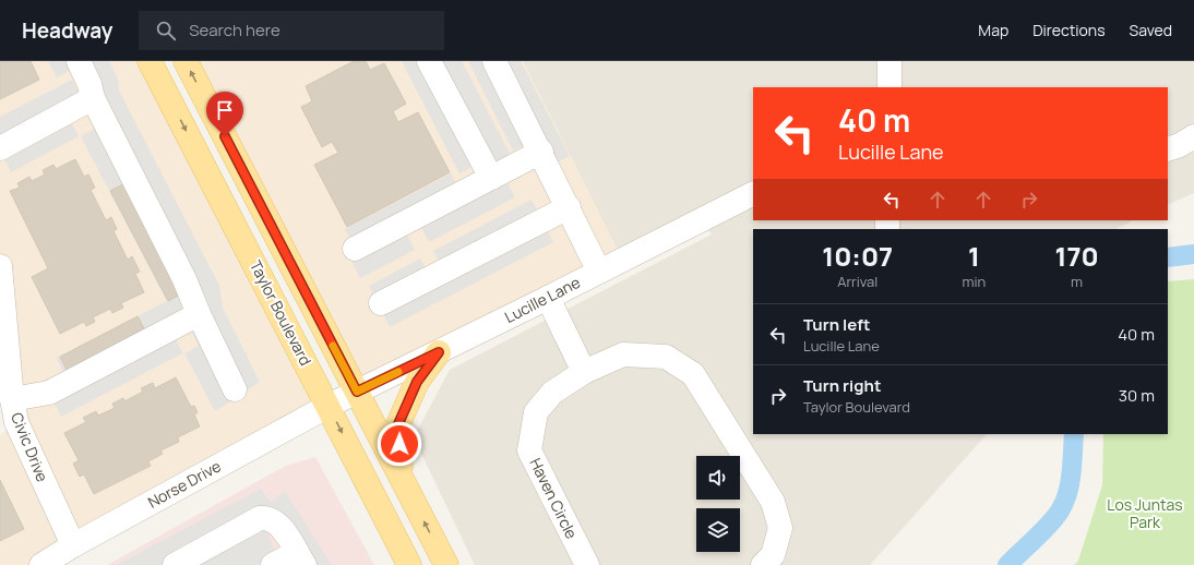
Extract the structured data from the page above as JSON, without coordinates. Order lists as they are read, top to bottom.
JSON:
{
  "streets": {
    "main road": ["Taylor Boulevard"],
    "street": [
      "Lucille Lane",
      "Civic Drive",
      "Norse Drive",
      "Haven Circle"
    ]
  },
  "crossings": [
    ["Lucille Lane", "Taylor Boulevard"],
    ["Lucille Lane", "Norse Drive"],
    ["Taylor Boulevard", "Norse Drive"],
    ["Civic Drive", "Norse Drive"]
  ],
  "parks": ["Los Juntas Park"],
  "page": {
    "header": "Headway",
    "search": "Search here",
    "nav": ["Map", "Directions", "Saved"],
    "turn": ["40 m", "Lucille Lane"],
    "eta": [
      "10:07",
      "Arrival",
      "1",
      "min",
      "170",
      "m"
    ],
    "list": [
      {
        "name": "Turn left",
        "note": "Lucille Lane",
        "value": "40 m"
      },
      {
        "name": "Turn right",
        "note": "Taylor Boulevard",
        "value": "30 m"
      }
    ]
  }
}
